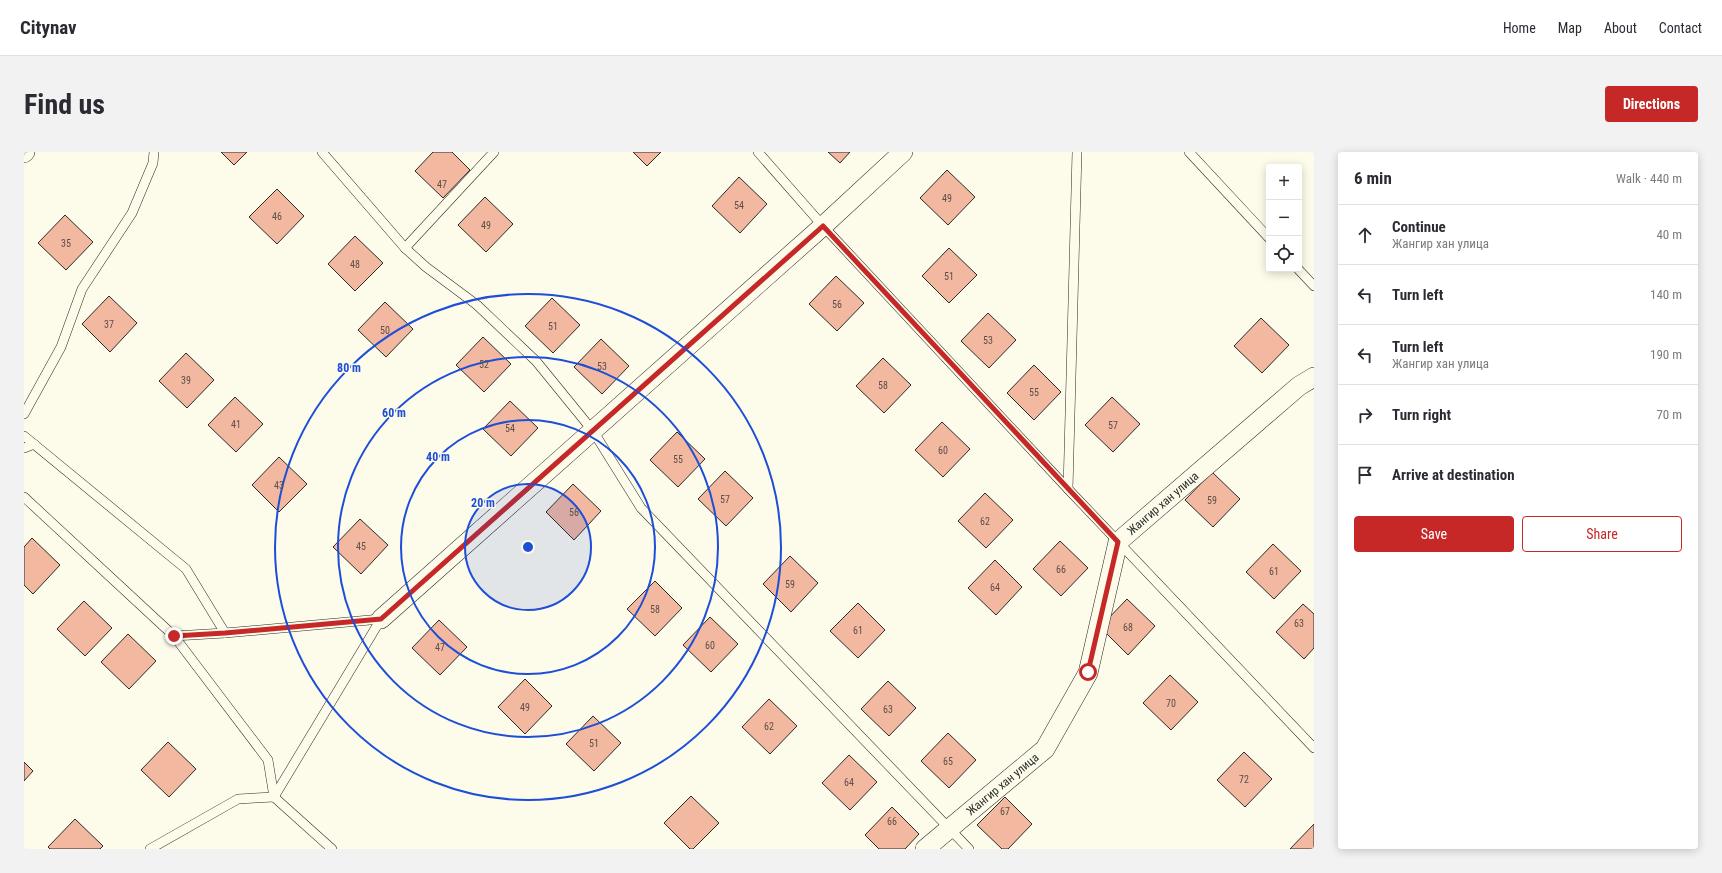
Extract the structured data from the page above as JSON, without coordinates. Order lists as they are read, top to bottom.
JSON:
{
  "streets": {
    "street": ["Жангир хан улица"]
  },
  "house_numbers": [
    "47",
    "49",
    "54",
    "46",
    "49",
    "35",
    "48",
    "51",
    "56",
    "37",
    "51",
    "50",
    "53",
    "52",
    "53",
    "39",
    "58",
    "55",
    "41",
    "57",
    "54",
    "60",
    "55",
    "43",
    "57",
    "59",
    "56",
    "62",
    "45",
    "66",
    "61",
    "59",
    "64",
    "58",
    "63",
    "68",
    "61",
    "60",
    "47",
    "70",
    "49",
    "63",
    "62",
    "51",
    "65",
    "72",
    "64",
    "67",
    "66"
  ],
  "page": {
    "header": "Citynav",
    "nav": [
      "Home",
      "Map",
      "About",
      "Contact"
    ],
    "buttons": [
      "Directions",
      ["Save", "Share"]
    ],
    "title": "Find us",
    "heading": ["6 min", "Walk · 440 m"],
    "map_buttons": ["+", "−"],
    "list": [
      ["Continue", "Жангир хан улица", "40 m"],
      ["Turn left", "140 m"],
      ["Turn left", "Жангир хан улица", "190 m"],
      ["Turn right", "70 m"],
      "Arrive at destination"
    ]
  },
  "rings": [
    "80 m",
    "60 m",
    "40 m",
    "20 m"
  ]
}
